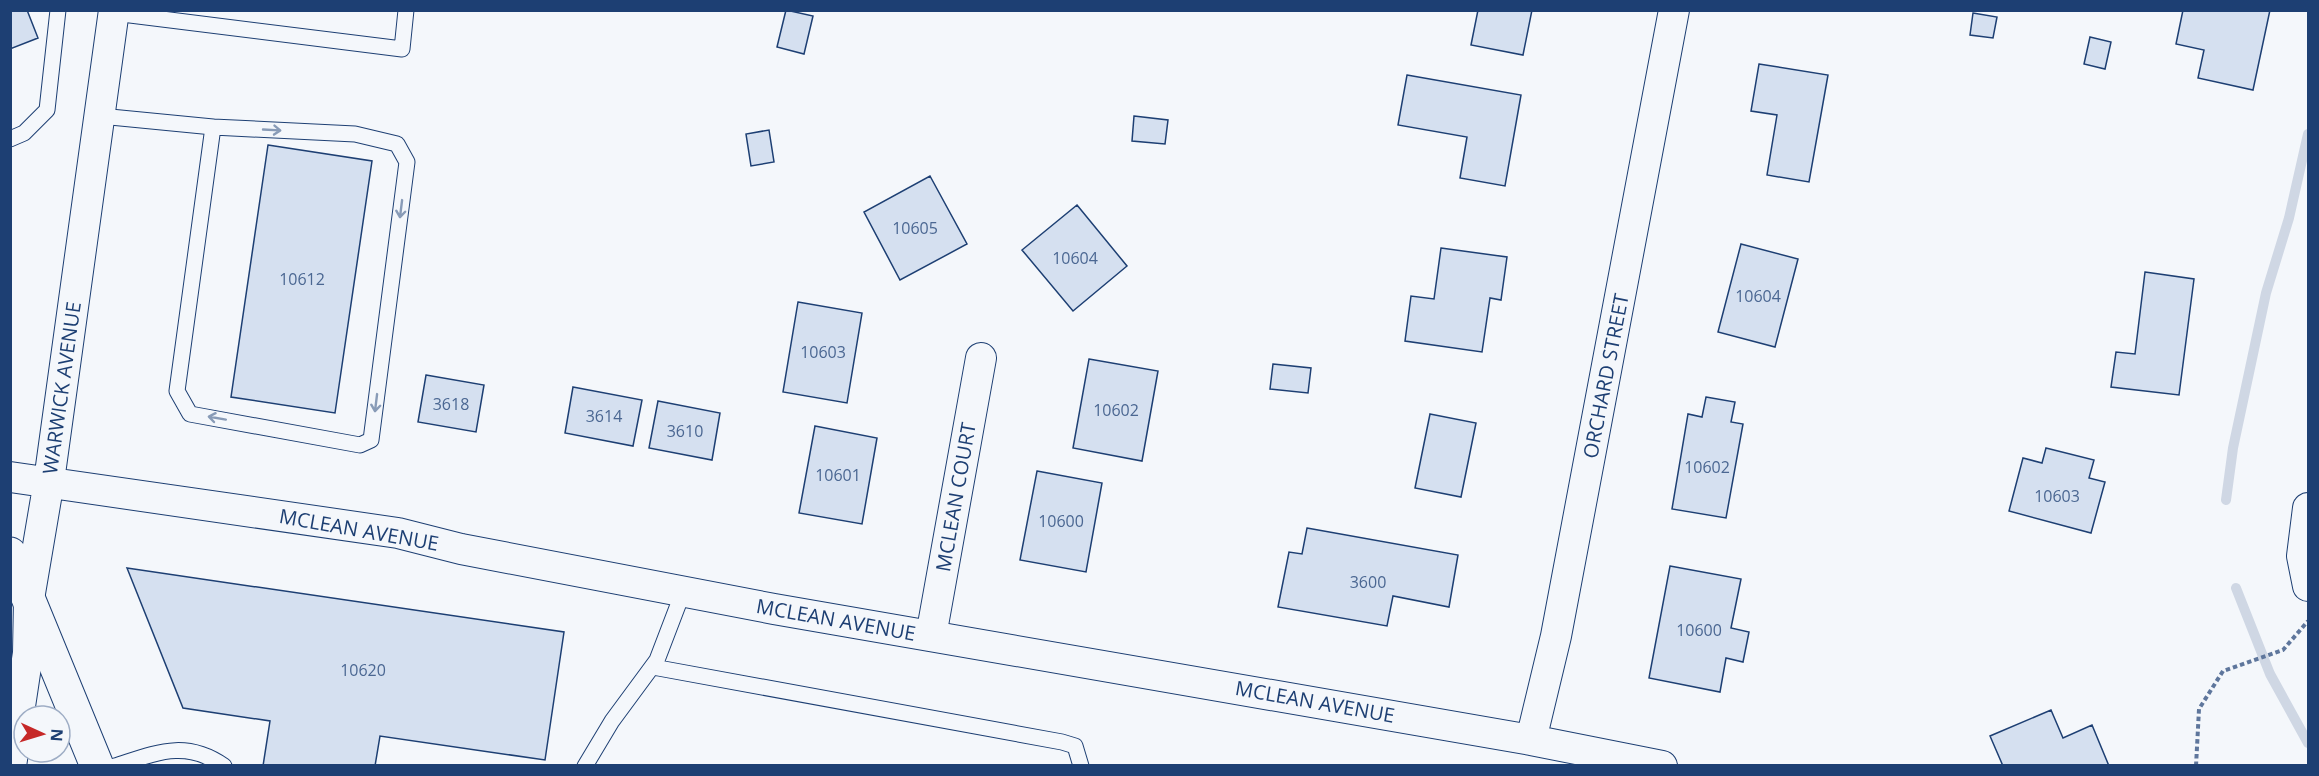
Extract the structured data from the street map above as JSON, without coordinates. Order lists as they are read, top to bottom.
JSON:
{
  "streets": {
    "street": [
      "ORCHARD STREET",
      "WARWICK AVENUE",
      "MCLEAN COURT",
      "MCLEAN AVENUE"
    ]
  },
  "crossings": [
    ["ORCHARD STREET", "MCLEAN AVENUE"],
    ["WARWICK AVENUE", "MCLEAN AVENUE"],
    ["MCLEAN COURT", "MCLEAN AVENUE"]
  ],
  "house_numbers": [
    "10605",
    "10604",
    "10612",
    "10604",
    "10603",
    "3618",
    "10602",
    "3614",
    "3610",
    "10602",
    "10601",
    "10603",
    "10600",
    "3600",
    "10600",
    "10620"
  ],
  "north": "right"
}
